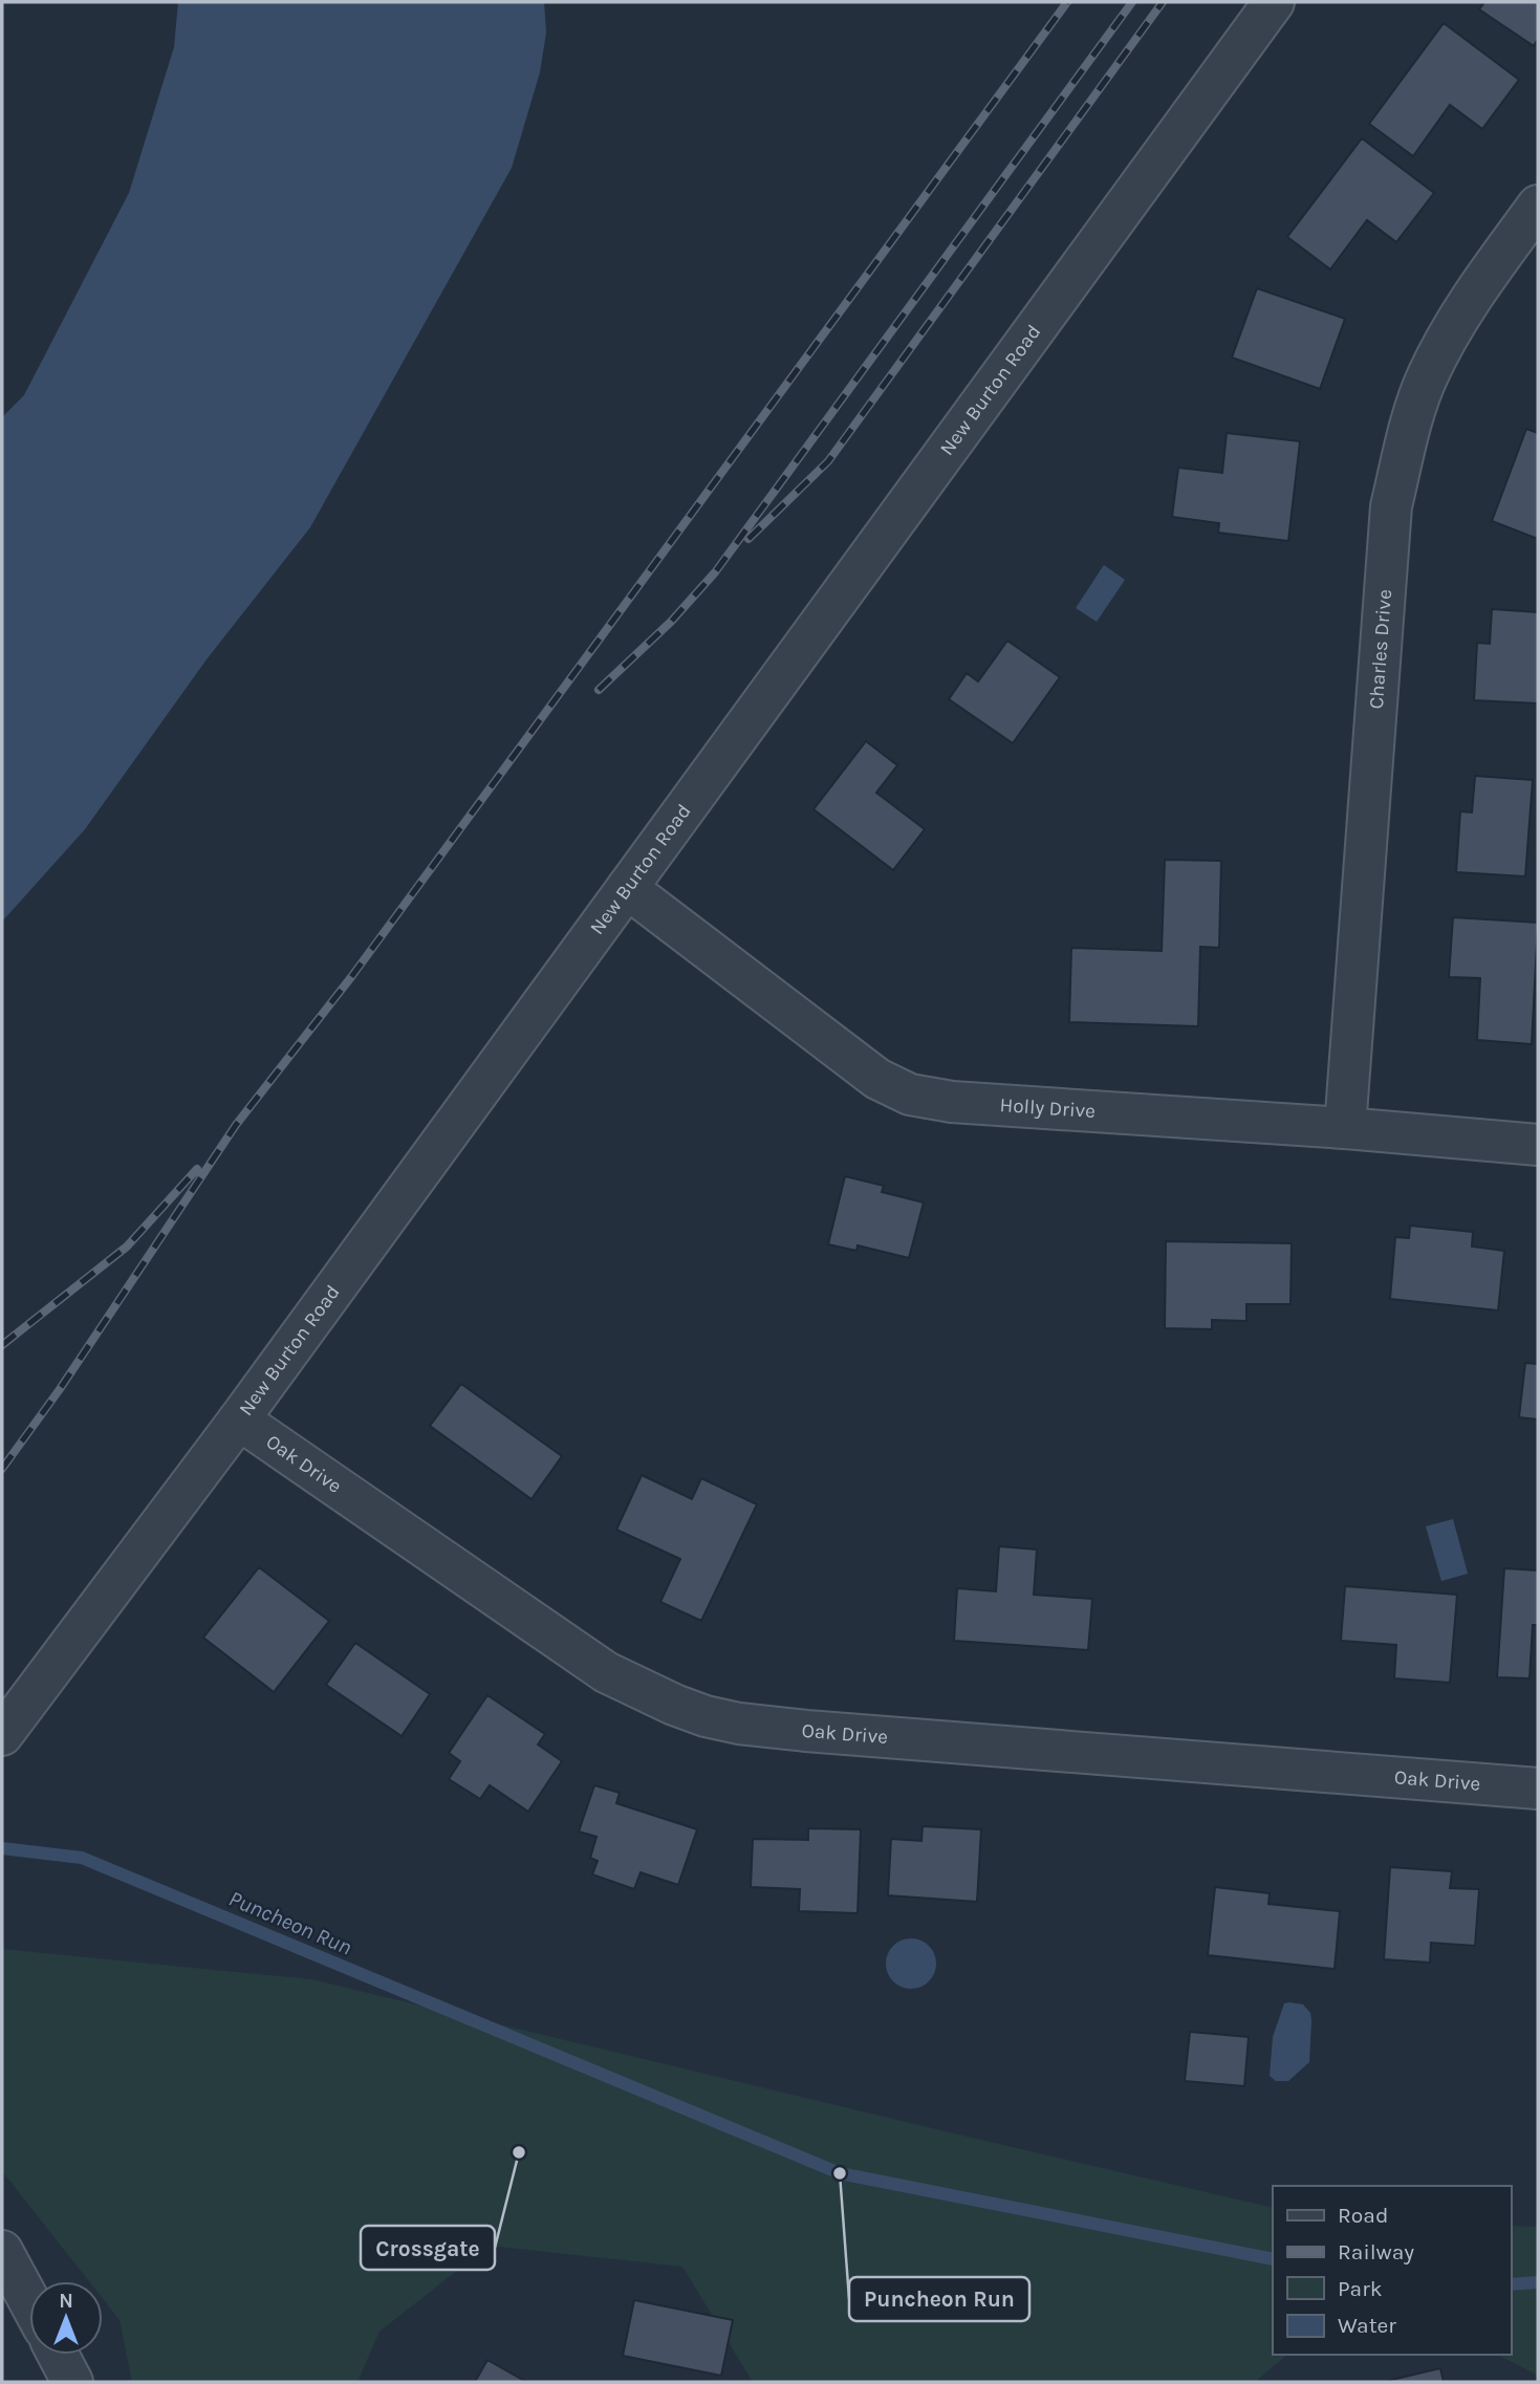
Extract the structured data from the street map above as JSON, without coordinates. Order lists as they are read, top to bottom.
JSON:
{
  "streets": {
    "street": [
      "New Burton Road",
      "Charles Drive",
      "Holly Drive",
      "Oak Drive"
    ]
  },
  "crossings": [
    ["New Burton Road", "Holly Drive"],
    ["New Burton Road", "Oak Drive"],
    ["Charles Drive", "Holly Drive"]
  ],
  "water": ["Puncheon Run"],
  "places": ["Crossgate", "Puncheon Run"],
  "legend": [
    "Road",
    "Railway",
    "Park",
    "Water"
  ],
  "north": "top"
}
